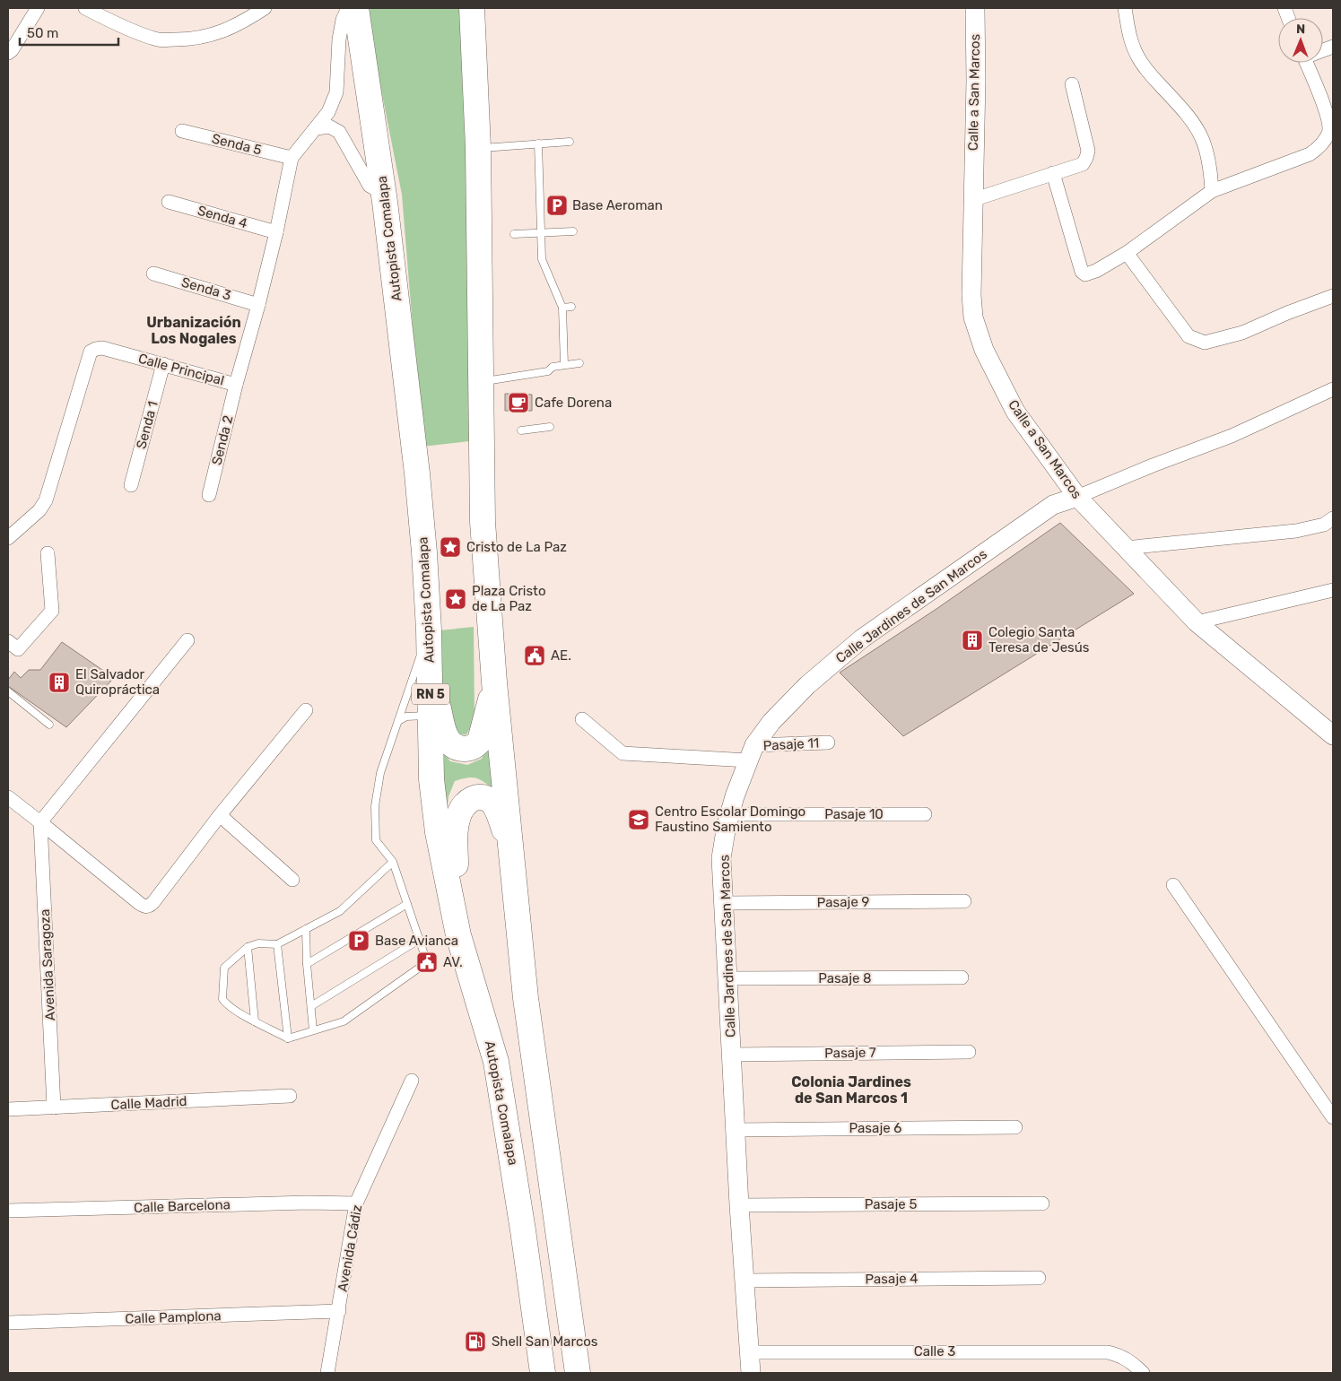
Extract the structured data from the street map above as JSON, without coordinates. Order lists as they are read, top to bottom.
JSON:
{
  "streets": {
    "highway": ["Autopista Comalapa", "RN 5"],
    "main road": ["Calle a San Marcos", "Calle Jardines de San Marcos"],
    "street": [
      "Senda 5",
      "Senda 4",
      "Senda 3",
      "Calle Principal",
      "Senda 1",
      "Senda 2",
      "Pasaje 11",
      "Pasaje 10",
      "Pasaje 9",
      "Avenida Saragoza",
      "Pasaje 8",
      "Pasaje 7",
      "Calle Madrid",
      "Pasaje 6",
      "Pasaje 5",
      "Calle Barcelona",
      "Avenida Cádiz",
      "Pasaje 4",
      "Calle Pamplona",
      "Calle 3"
    ]
  },
  "crossings": [
    ["Calle a San Marcos", "Calle Jardines de San Marcos"],
    ["Senda 5", "Calle Principal"],
    ["Senda 4", "Calle Principal"],
    ["Senda 3", "Calle Principal"],
    ["Calle Principal", "Senda 1"],
    ["Calle Principal", "Senda 2"],
    ["Calle Jardines de San Marcos", "Pasaje 11"],
    ["Calle Jardines de San Marcos", "Pasaje 10"],
    ["Calle Jardines de San Marcos", "Pasaje 9"],
    ["Calle Jardines de San Marcos", "Pasaje 8"],
    ["Calle Jardines de San Marcos", "Pasaje 7"],
    ["Calle Jardines de San Marcos", "Pasaje 6"],
    ["Calle Jardines de San Marcos", "Pasaje 5"],
    ["Calle Jardines de San Marcos", "Pasaje 4"],
    ["Calle Jardines de San Marcos", "Calle 3"],
    ["Avenida Saragoza", "Calle Madrid"],
    ["Calle Barcelona", "Avenida Cádiz"],
    ["Avenida Cádiz", "Calle Pamplona"]
  ],
  "districts": ["Urbanización Los Nogales", "Colonia Jardines de San Marcos 1"],
  "places": {
    "parking": ["Base Aeroman", "Base Avianca"],
    "cafe": ["Cafe Dorena"],
    "place": ["Cristo de La Paz", "Plaza Cristo de La Paz"],
    "building": ["Colegio Santa Teresa de Jesús", "El Salvador Quiropráctica"],
    "public building": ["AE.", "AV."],
    "school or university": ["Centro Escolar Domingo Faustino Samiento"],
    "fuel station": ["Shell San Marcos"]
  },
  "scale_bar": "50 m",
  "north": "top"
}
